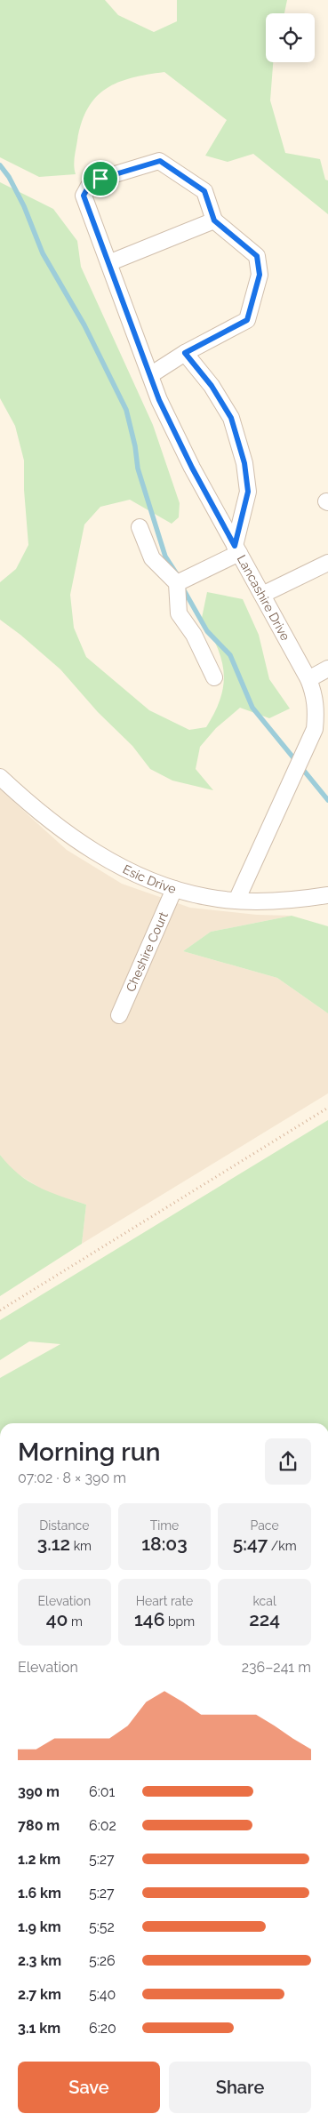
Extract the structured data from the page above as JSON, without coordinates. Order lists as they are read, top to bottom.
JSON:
{
  "streets": {
    "street": ["Lancashire Drive", "Esic Drive", "Cheshire Court"]
  },
  "crossings": [
    ["Lancashire Drive", "Esic Drive"],
    ["Esic Drive", "Cheshire Court"]
  ],
  "page": {
    "heading": ["Morning run", "07:02 · 8 × 390 m"],
    "stats": [
      ["Distance", "3.12 km"],
      ["Time", "18:03"],
      ["Pace", "5:47 /km"],
      ["Elevation", "40 m"],
      ["Heart rate", "146 bpm"],
      ["kcal", "224"]
    ],
    "chart": ["Elevation", "236–241 m"],
    "list": [
      {
        "name": "390 m",
        "note": "6:01"
      },
      {
        "name": "780 m",
        "note": "6:02"
      },
      {
        "name": "1.2 km",
        "note": "5:27"
      },
      {
        "name": "1.6 km",
        "note": "5:27"
      },
      {
        "name": "1.9 km",
        "note": "5:52"
      },
      {
        "name": "2.3 km",
        "note": "5:26"
      },
      {
        "name": "2.7 km",
        "note": "5:40"
      },
      {
        "name": "3.1 km",
        "note": "6:20"
      }
    ],
    "buttons": ["Save", "Share"]
  }
}
